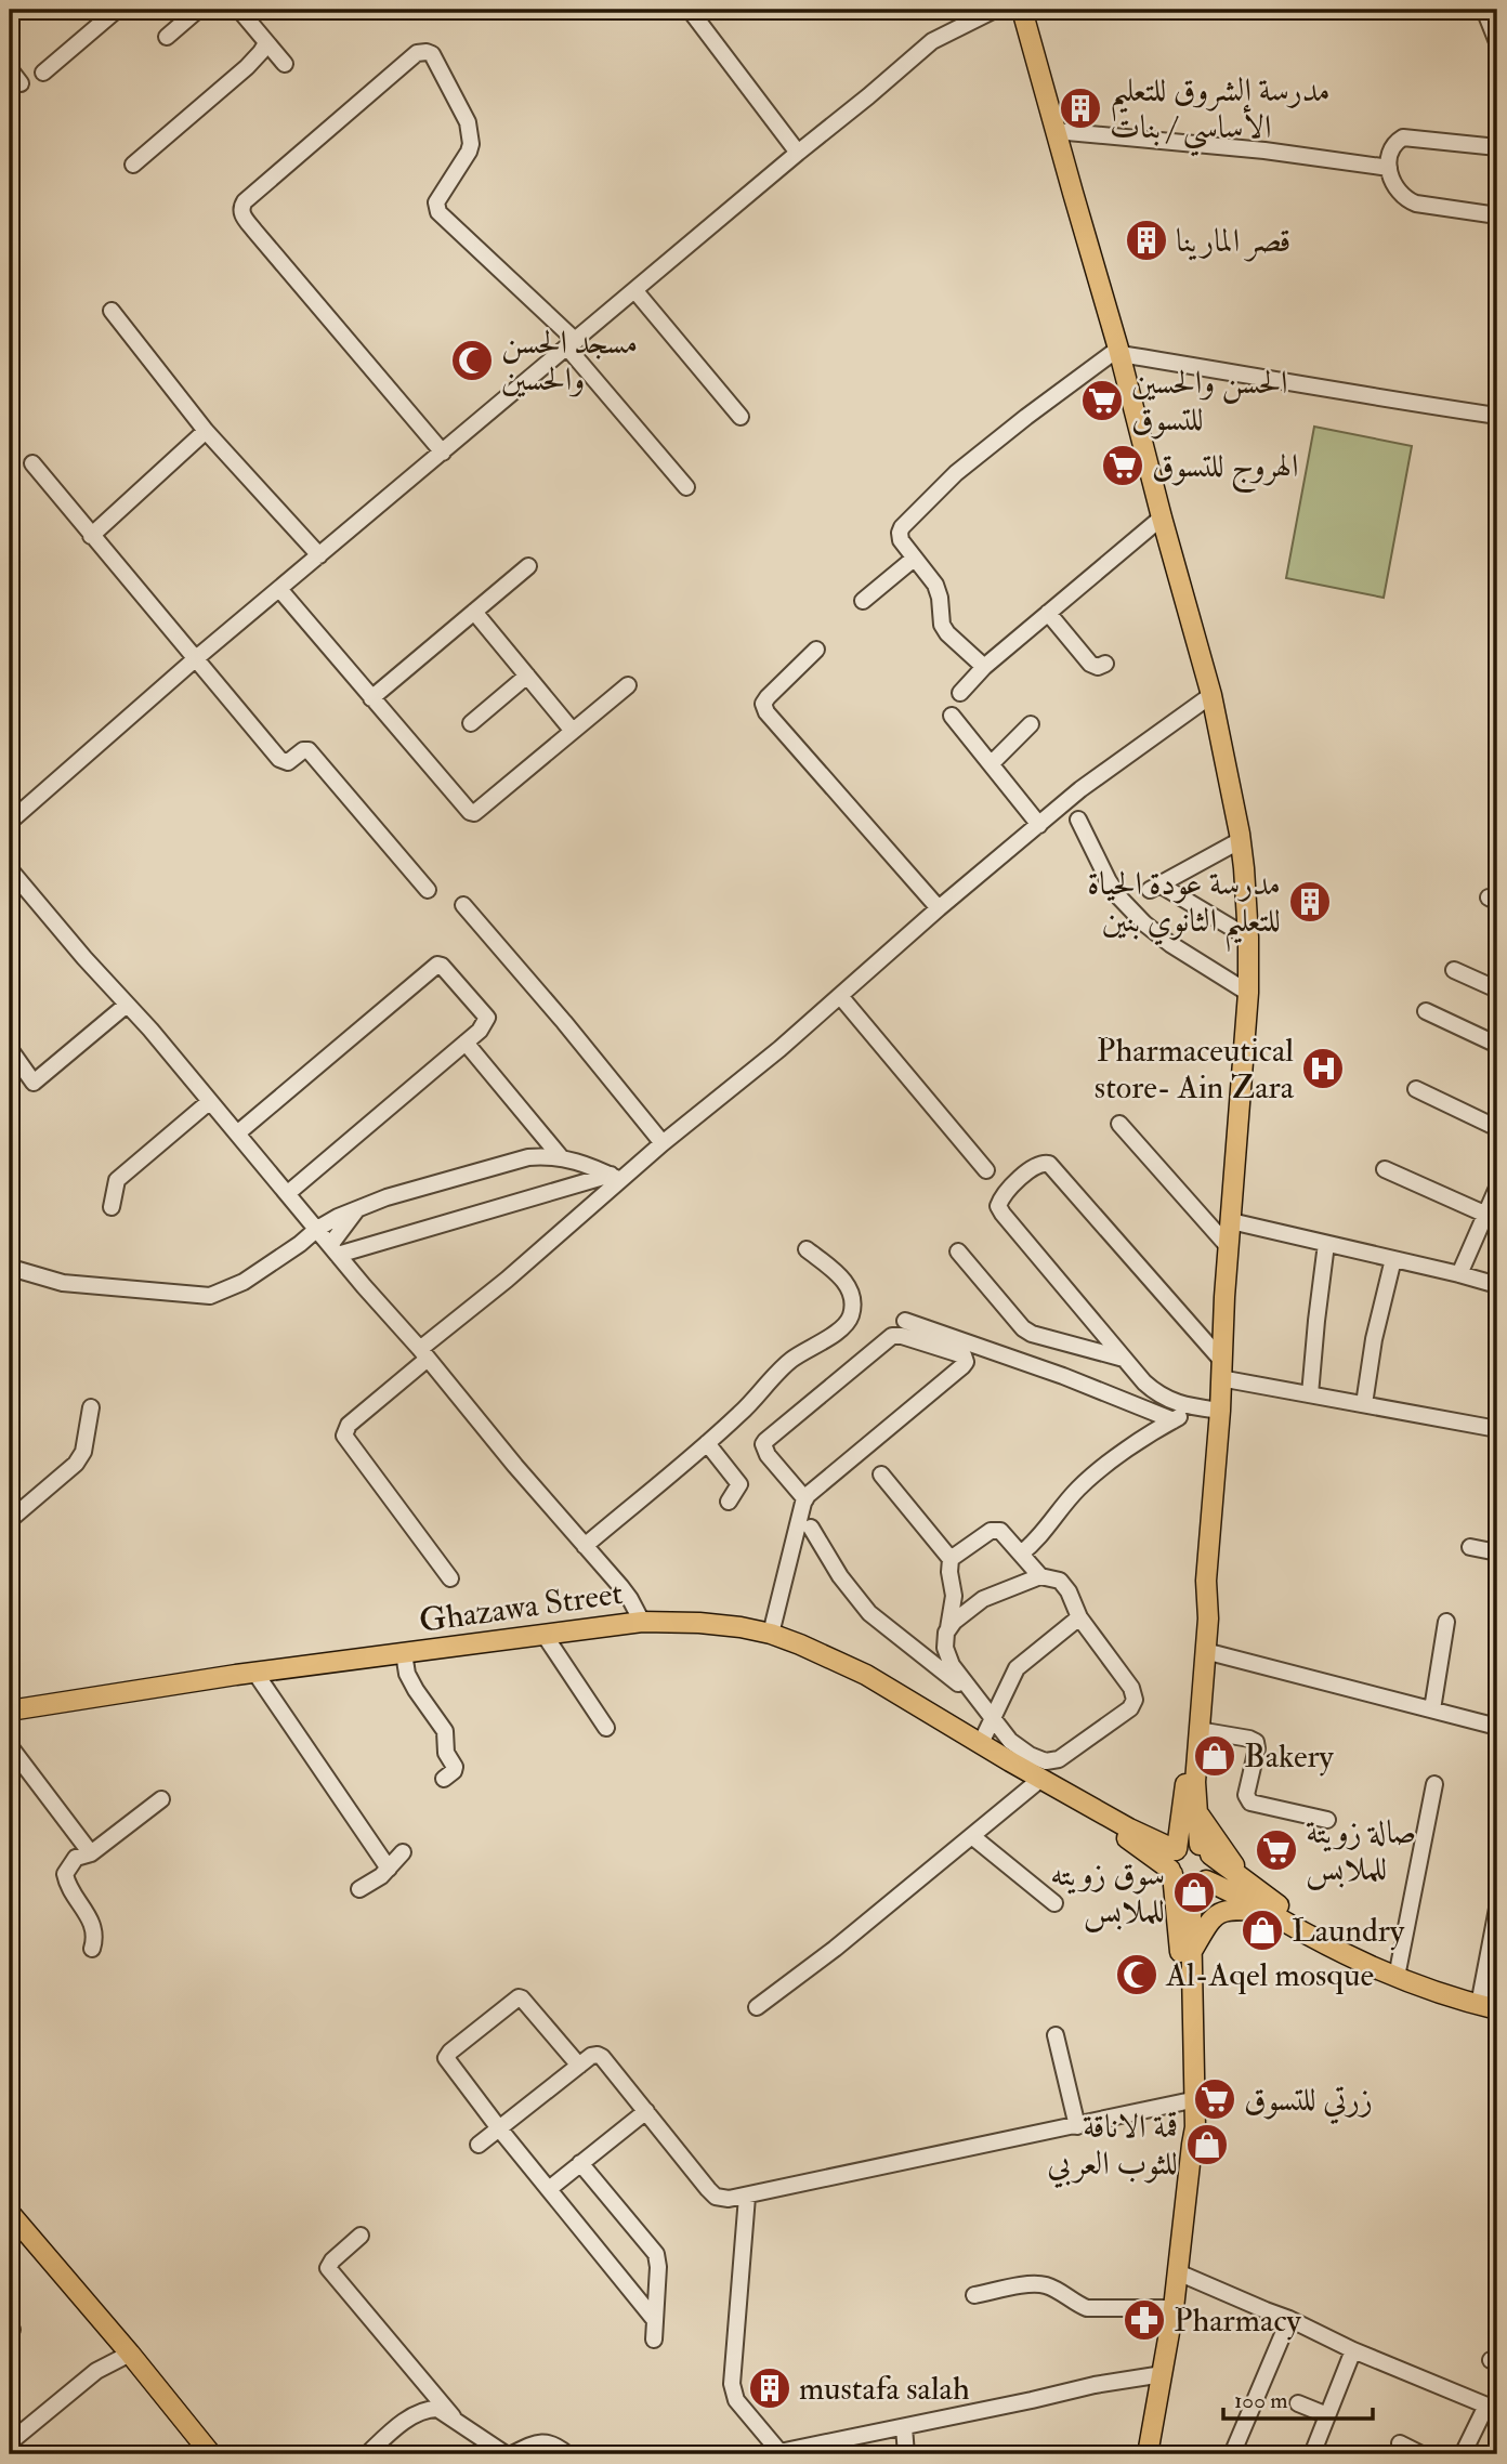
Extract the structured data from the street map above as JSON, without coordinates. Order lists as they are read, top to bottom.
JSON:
{
  "streets": {
    "main road": ["Ghazawa Street"]
  },
  "places": {
    "building": [
      "مدرسة الشروق للتعليم الأساسي / بنات",
      "قصر المارينا",
      "مدرسة عودة الحياة للتعليم الثانوي بنين",
      "mustafa salah"
    ],
    "mosque": ["مسجد الحسن والحسين", "Al-Aqel mosque"],
    "supermarket": [
      "الحسن والحسين للتسوق",
      "الهروج للتسوق",
      "صالة زويتة للملابس",
      "زرتي للتسوق"
    ],
    "hospital": ["Pharmaceutical store- Ain Zara"],
    "shop": [
      "Bakery",
      "سوق زويته للملابس",
      "Laundry",
      "قمة الاناقة للثوب العربي"
    ],
    "pharmacy": ["Pharmacy"]
  },
  "scale_bar": "100 m"
}
